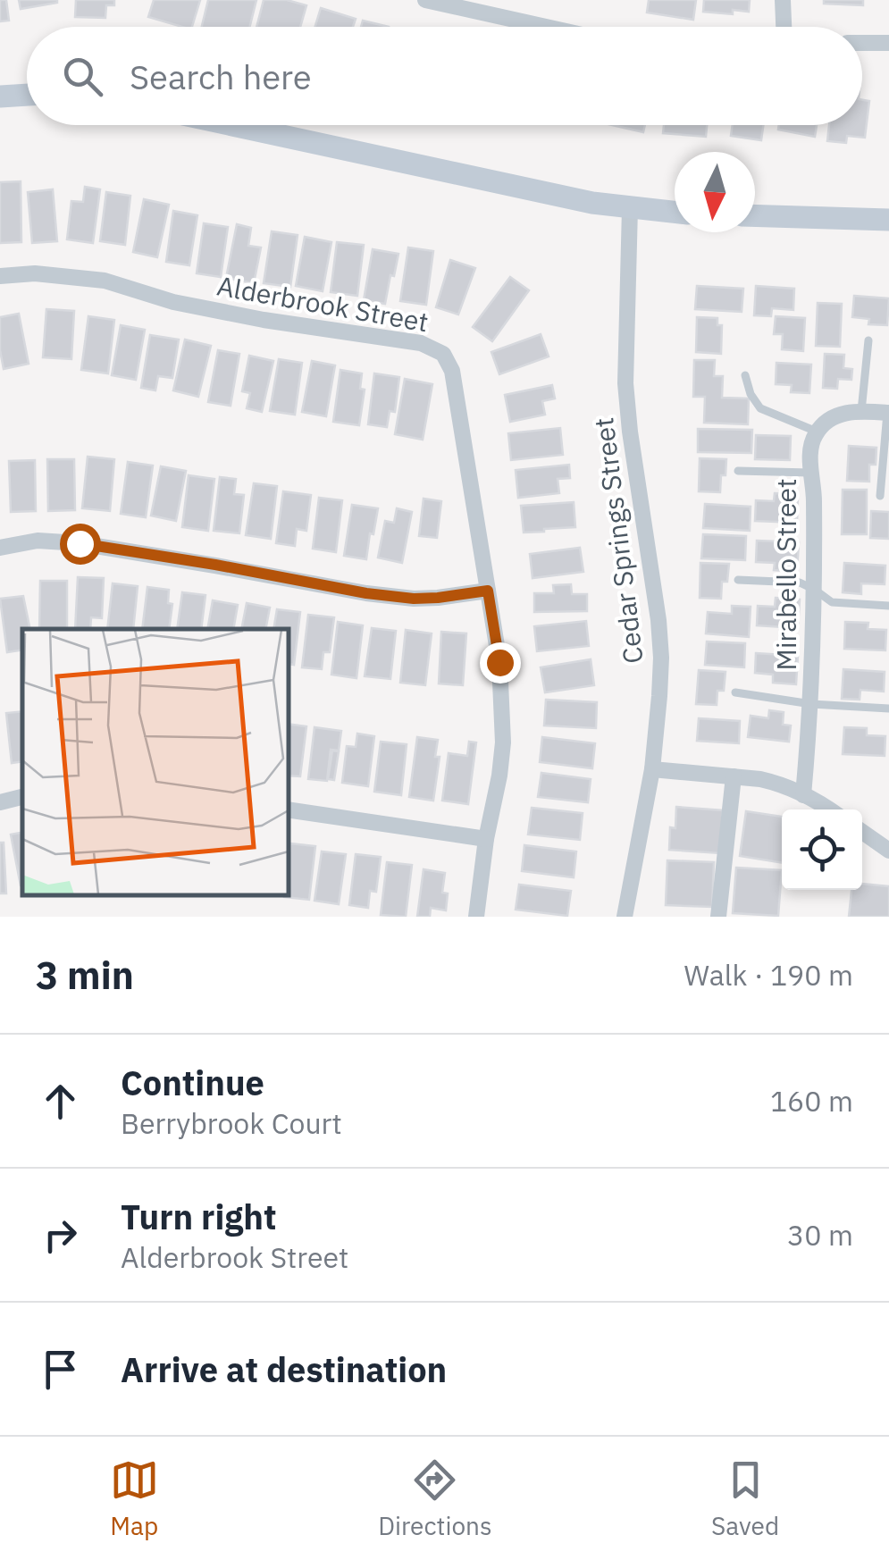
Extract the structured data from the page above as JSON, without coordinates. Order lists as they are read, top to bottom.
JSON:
{
  "streets": {
    "street": ["Alderbrook Street", "Cedar Springs Street", "Mirabello Street"]
  },
  "north": "bottom",
  "page": {
    "search": "Search here",
    "heading": ["3 min", "Walk · 190 m"],
    "list": [
      ["Continue", "Berrybrook Court", "160 m"],
      ["Turn right", "Alderbrook Street", "30 m"],
      "Arrive at destination"
    ],
    "nav": ["Map", "Directions", "Saved"]
  }
}
